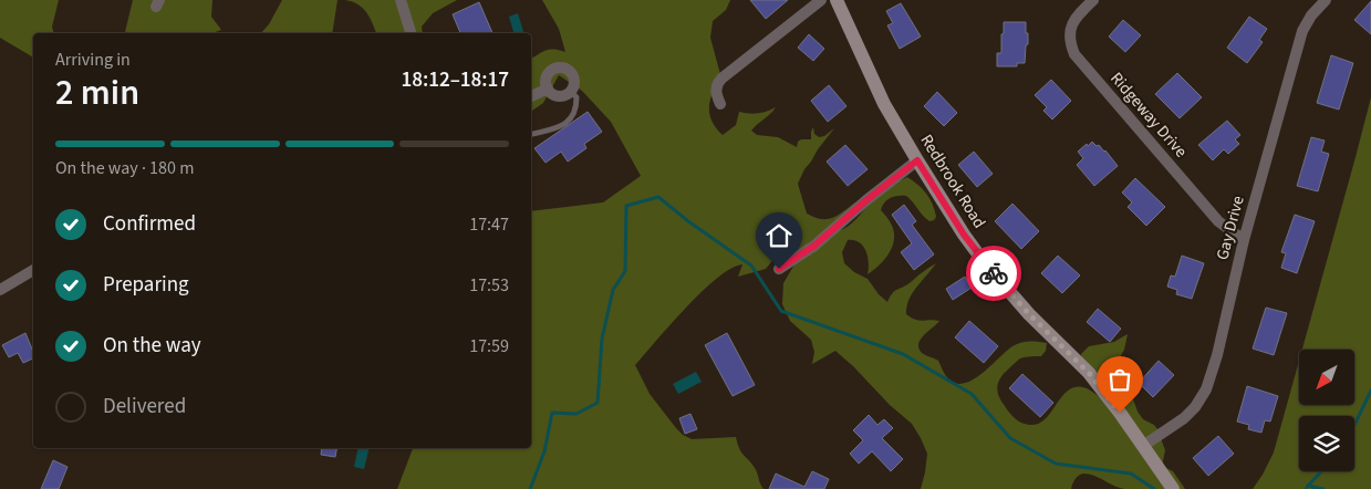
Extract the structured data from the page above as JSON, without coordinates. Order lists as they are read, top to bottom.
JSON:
{
  "streets": {
    "main road": ["Redbrook Road"],
    "street": ["Ridgeway Drive", "Gay Drive"]
  },
  "crossings": [
    ["Ridgeway Drive", "Gay Drive"],
    ["Redbrook Road", "Gay Drive"]
  ],
  "north": "bottom left",
  "page": {
    "heading": ["2 min", "Arriving in", "18:12–18:17"],
    "bar": "On the way · 180 m",
    "list": [
      ["Confirmed", "17:47"],
      ["Preparing", "17:53"],
      ["On the way", "17:59"],
      "Delivered"
    ]
  }
}
